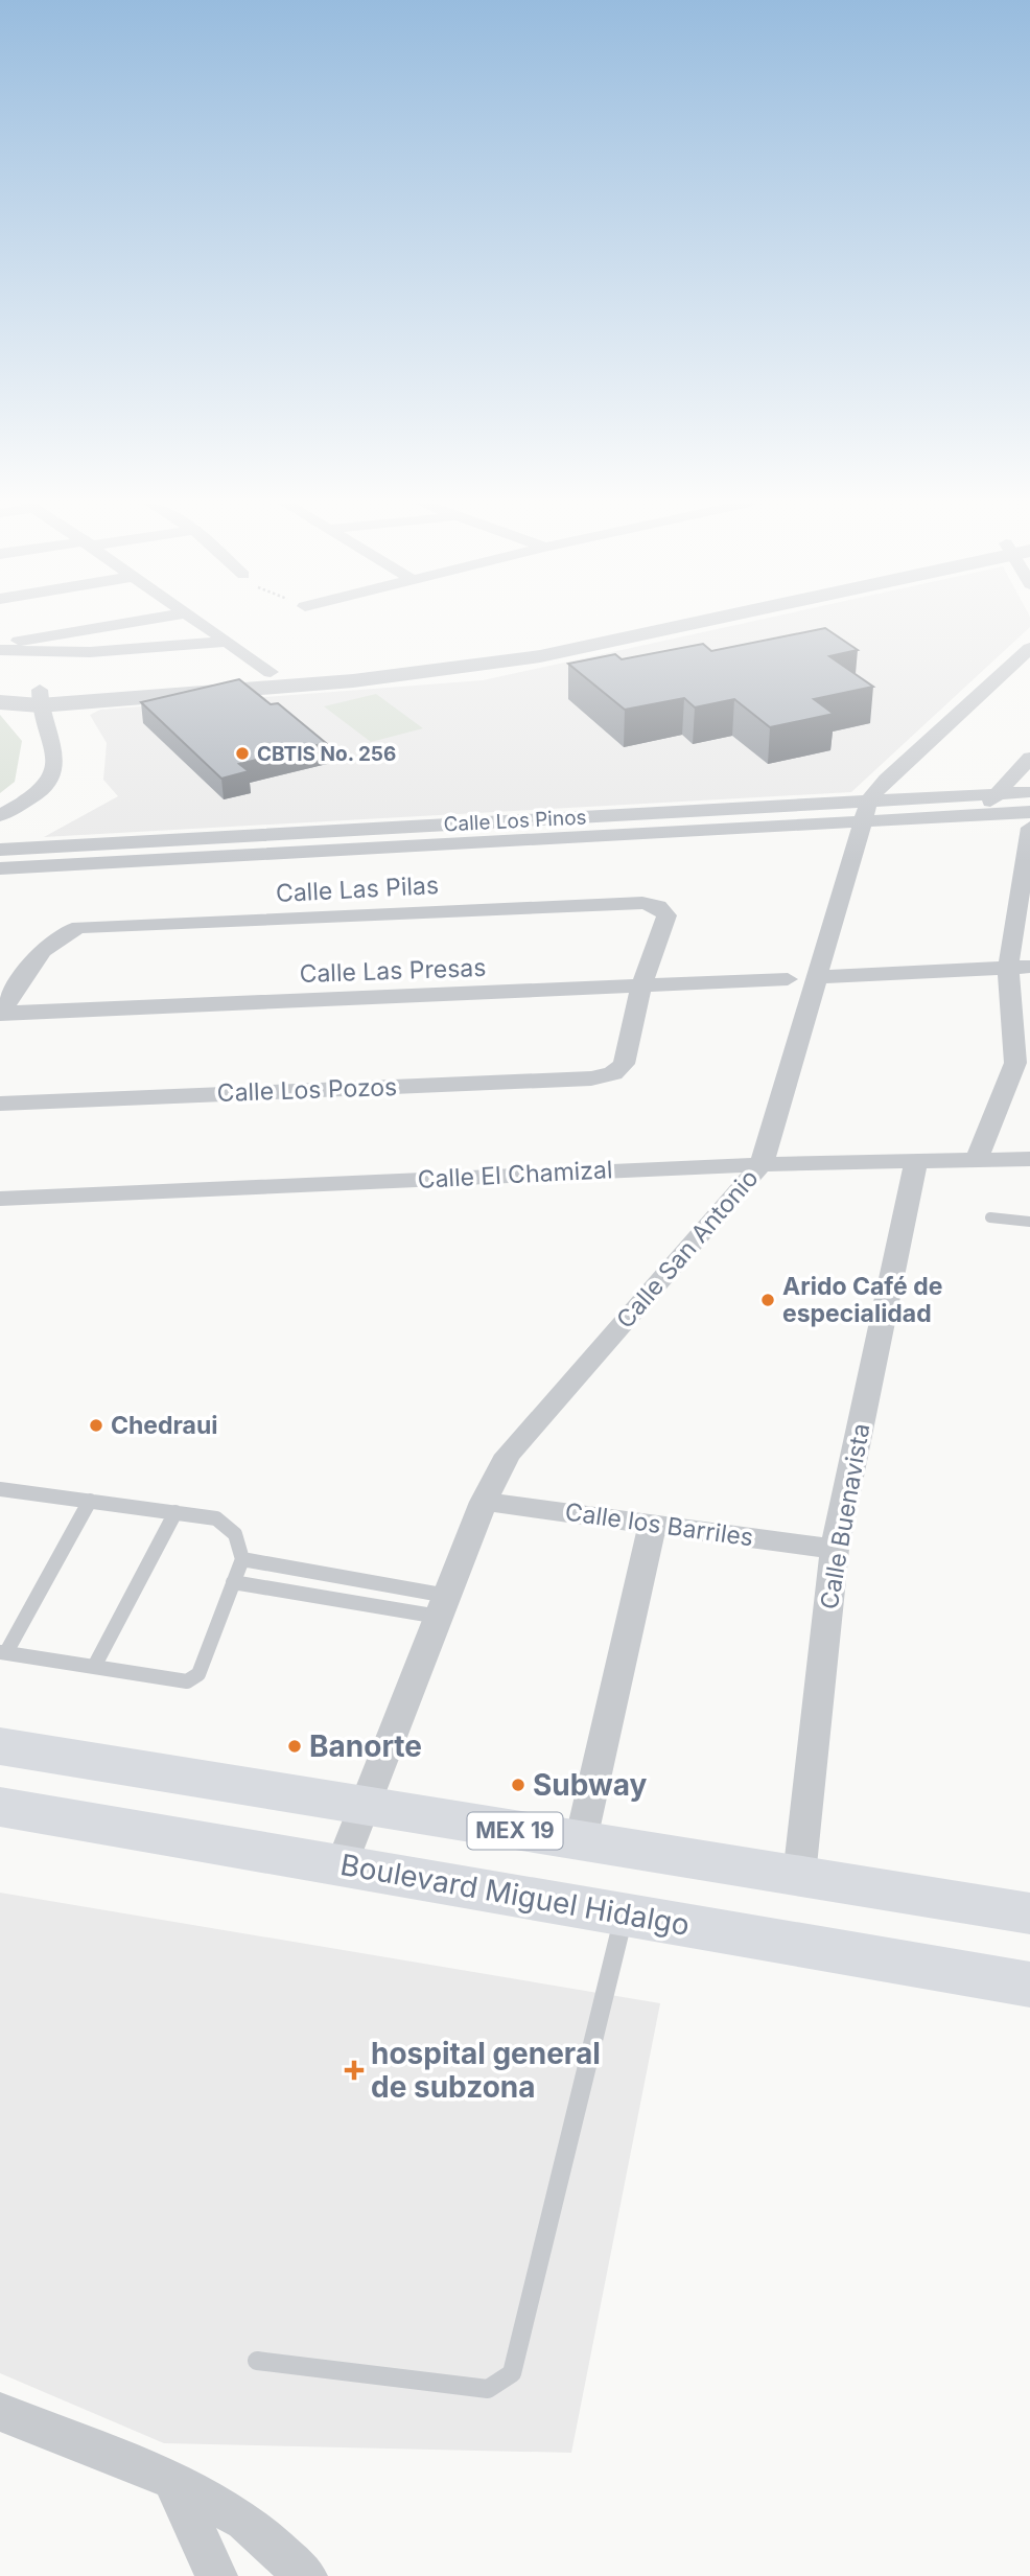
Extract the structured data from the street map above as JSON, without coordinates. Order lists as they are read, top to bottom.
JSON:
{
  "streets": {
    "main road": ["MEX 19", "Boulevard Miguel Hidalgo"],
    "street": [
      "Calle Los Pinos",
      "Calle Las Pilas",
      "Calle Las Presas",
      "Calle Los Pozos",
      "Calle El Chamizal",
      "Calle San Antonio",
      "Calle Buenavista",
      "Calle los Barriles"
    ]
  },
  "crossings": [
    ["Calle Los Pinos", "Calle San Antonio"],
    ["Calle Las Pilas", "Calle Las Presas"],
    ["Calle Las Pilas", "Calle Los Pozos"],
    ["Calle Las Presas", "Calle Los Pozos"],
    ["Calle El Chamizal", "Calle San Antonio"],
    ["Calle El Chamizal", "Calle Buenavista"],
    ["Calle San Antonio", "Calle los Barriles"],
    ["Calle San Antonio", "MEX 19"],
    ["Calle San Antonio", "Boulevard Miguel Hidalgo"],
    ["Calle Buenavista", "Calle los Barriles"],
    ["Calle Buenavista", "MEX 19"]
  ],
  "places": {
    "other": [
      "CBTIS No. 256",
      "Arido Café de especialidad",
      "Chedraui",
      "Banorte",
      "Subway"
    ],
    "health": ["hospital general de subzona"]
  }
}
